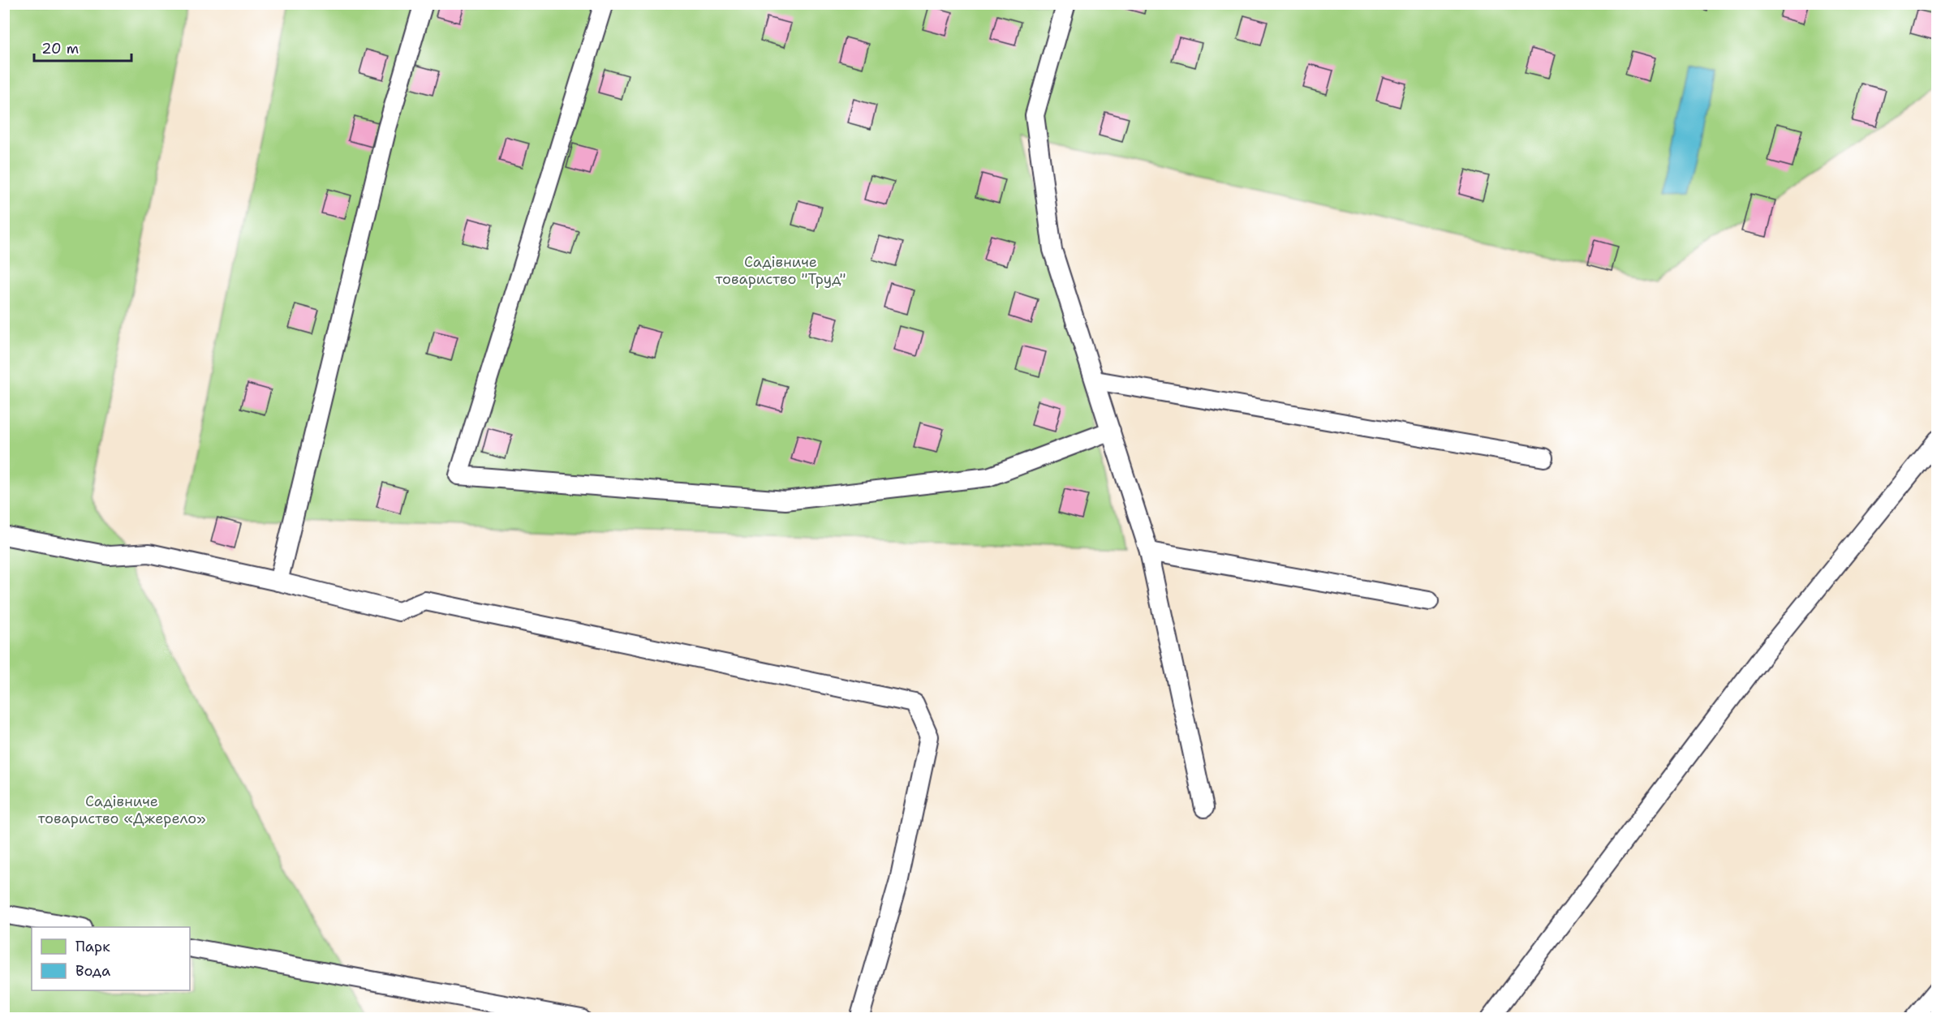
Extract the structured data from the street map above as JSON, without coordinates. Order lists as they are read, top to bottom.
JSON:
{
  "parks": ["Садівниче товариство \"Труд\"", "Садівниче товариство «Джерело»"],
  "legend": ["Парк", "Вода"],
  "scale_bar": "20 m"
}
